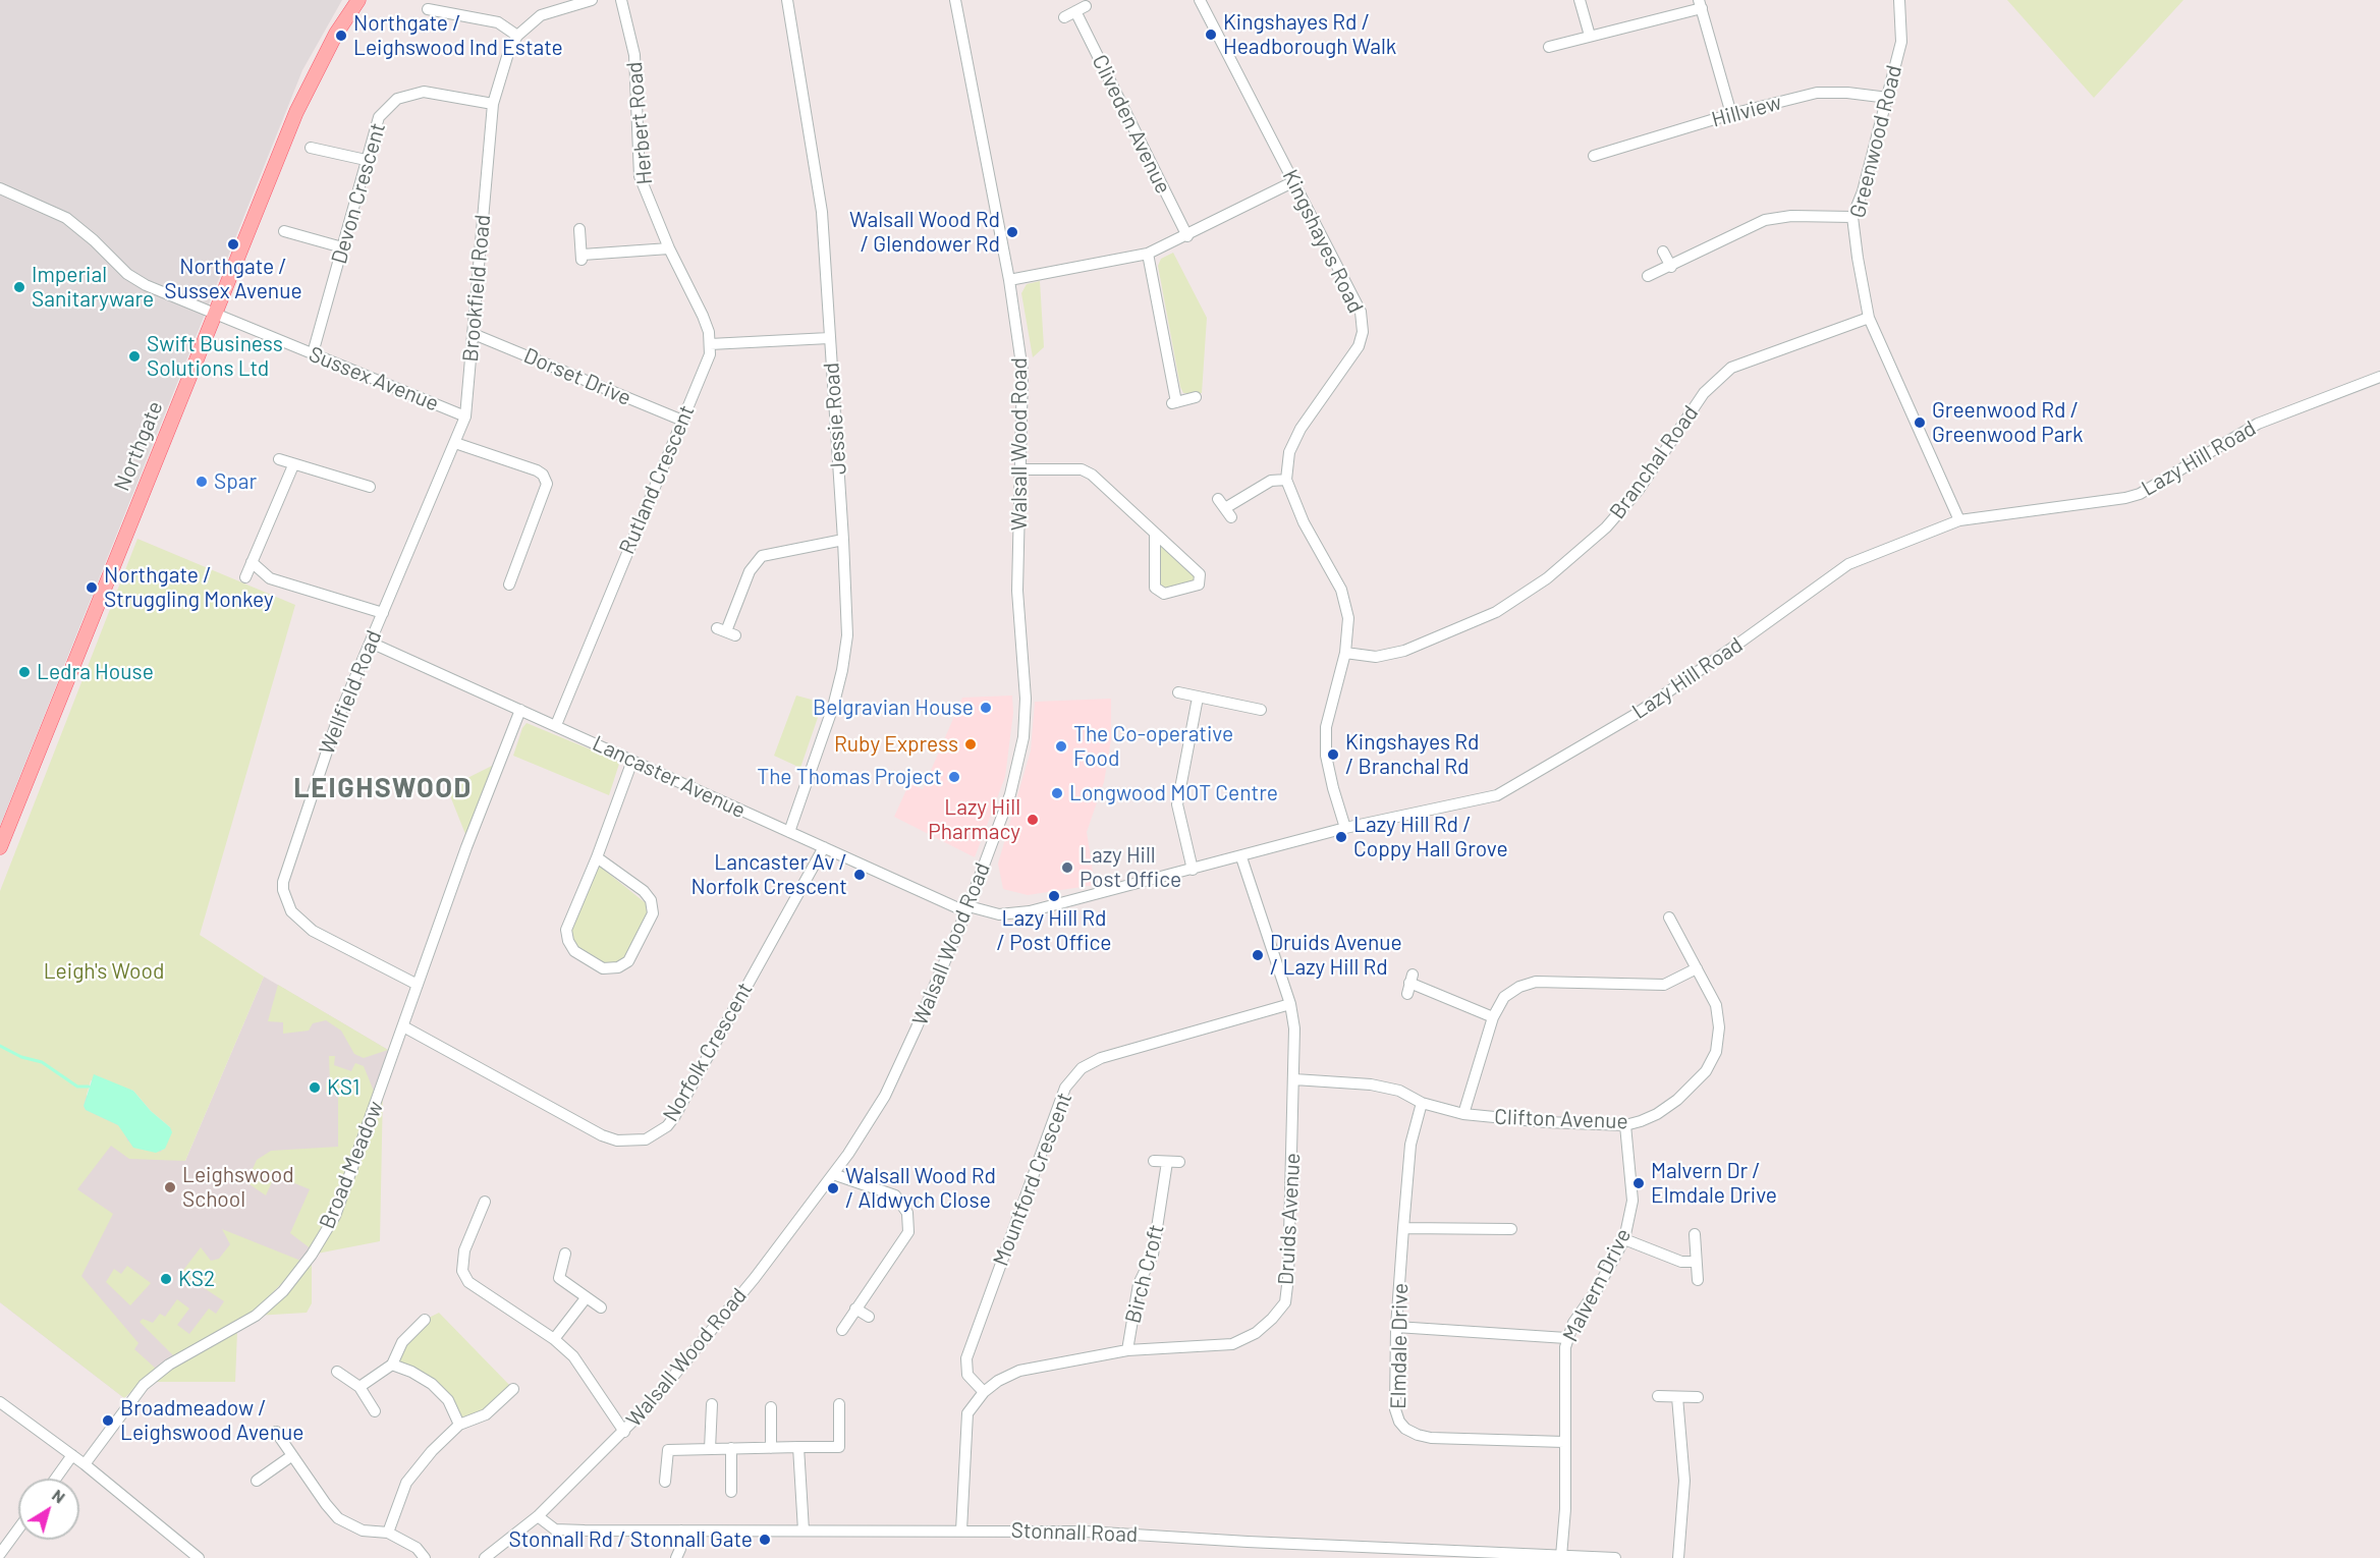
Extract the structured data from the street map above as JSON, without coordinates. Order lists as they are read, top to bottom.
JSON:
{
  "streets": {
    "main road": ["Northgate"],
    "street": [
      "Hillview",
      "Herbert Road",
      "Cliveden Avenue",
      "Greenwood Road",
      "Devon Crescent",
      "Kingshayes Road",
      "Brookfield Road",
      "Dorset Drive",
      "Sussex Avenue",
      "Jessie Road",
      "Walsall Wood Road",
      "Lazy Hill Road",
      "Branchal Road",
      "Rutland Crescent",
      "Wellfield Road",
      "Lancaster Avenue",
      "Norfolk Crescent",
      "Clifton Avenue",
      "Broad Meadow",
      "Mountford Crescent",
      "Druids Avenue",
      "Birch Croft",
      "Malvern Drive",
      "Elmdale Drive",
      "Stonnall Road"
    ]
  },
  "crossings": [
    ["Hillview", "Greenwood Road"],
    ["Herbert Road", "Rutland Crescent"],
    ["Greenwood Road", "Lazy Hill Road"],
    ["Greenwood Road", "Branchal Road"],
    ["Devon Crescent", "Brookfield Road"],
    ["Devon Crescent", "Sussex Avenue"],
    ["Brookfield Road", "Dorset Drive"],
    ["Brookfield Road", "Sussex Avenue"],
    ["Brookfield Road", "Wellfield Road"],
    ["Dorset Drive", "Rutland Crescent"],
    ["Sussex Avenue", "Northgate"],
    ["Jessie Road", "Lancaster Avenue"],
    ["Walsall Wood Road", "Lazy Hill Road"],
    ["Walsall Wood Road", "Lancaster Avenue"],
    ["Walsall Wood Road", "Stonnall Road"],
    ["Lazy Hill Road", "Lancaster Avenue"],
    ["Lazy Hill Road", "Druids Avenue"],
    ["Rutland Crescent", "Lancaster Avenue"],
    ["Wellfield Road", "Lancaster Avenue"],
    ["Wellfield Road", "Broad Meadow"],
    ["Lancaster Avenue", "Norfolk Crescent"],
    ["Lancaster Avenue", "Broad Meadow"],
    ["Norfolk Crescent", "Broad Meadow"],
    ["Clifton Avenue", "Druids Avenue"],
    ["Clifton Avenue", "Malvern Drive"],
    ["Clifton Avenue", "Elmdale Drive"],
    ["Mountford Crescent", "Druids Avenue"],
    ["Druids Avenue", "Birch Croft"],
    ["Druids Avenue", "Stonnall Road"],
    ["Malvern Drive", "Elmdale Drive"],
    ["Malvern Drive", "Stonnall Road"]
  ],
  "districts": ["LEIGHSWOOD"],
  "parks": ["Leigh's Wood"],
  "places": [
    "Kingshayes Rd / Headborough Walk",
    "Northgate / Leighswood Ind Estate",
    "Walsall Wood Rd / Glendower Rd",
    "Northgate / Sussex Avenue",
    "Imperial Sanitaryware",
    "Swift Business Solutions Ltd",
    "Greenwood Rd / Greenwood Park",
    "Spar",
    "Northgate / Struggling Monkey",
    "Ledra House",
    "Belgravian House",
    "Ruby Express",
    "The Co-operative Food",
    "Kingshayes Rd / Branchal Rd",
    "The Thomas Project",
    "Longwood MOT Centre",
    "Lazy Hill Pharmacy",
    "Lazy Hill Rd / Coppy Hall Grove",
    "Lazy Hill Post Office",
    "Lancaster Av / Norfolk Crescent",
    "Lazy Hill Rd / Post Office",
    "Druids Avenue / Lazy Hill Rd",
    "KS1",
    "Malvern Dr / Elmdale Drive",
    "Leighswood School",
    "Walsall Wood Rd / Aldwych Close",
    "KS2",
    "Broadmeadow / Leighswood Avenue",
    "Stonnall Rd / Stonnall Gate"
  ],
  "north": "top right"
}
